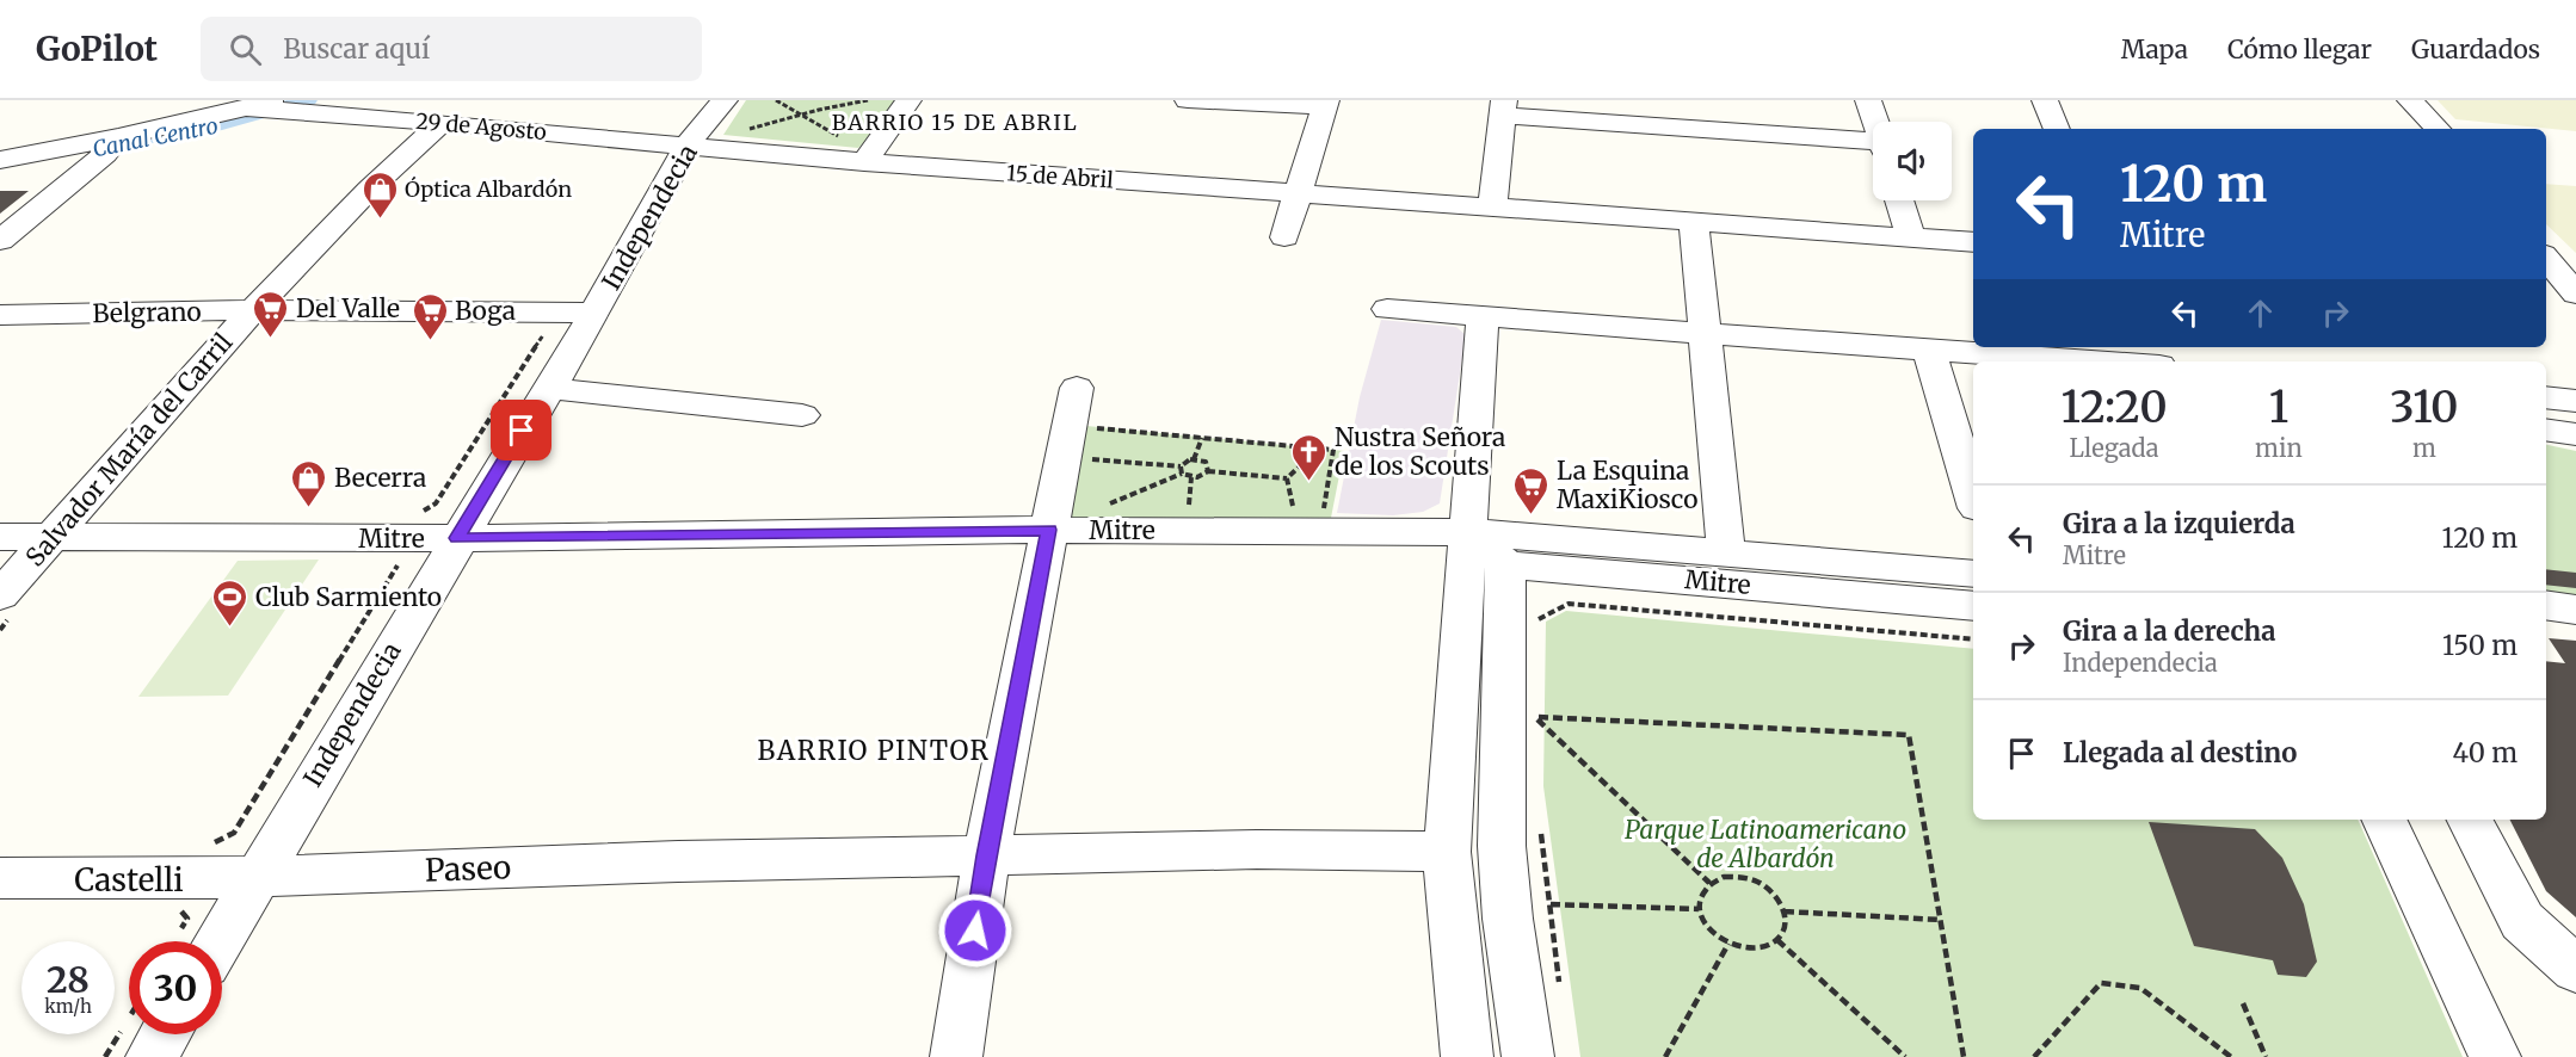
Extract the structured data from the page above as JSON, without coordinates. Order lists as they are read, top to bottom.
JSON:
{
  "streets": {
    "street": [
      "29 de Agosto",
      "15 de Abril",
      "Independecia",
      "Belgrano",
      "Salvador María del Carril",
      "Mitre",
      "Paseo",
      "Castelli"
    ]
  },
  "crossings": [
    ["29 de Agosto", "15 de Abril"],
    ["29 de Agosto", "Independecia"],
    ["29 de Agosto", "Salvador María del Carril"],
    ["15 de Abril", "Independecia"],
    ["Independecia", "Belgrano"],
    ["Independecia", "Mitre"],
    ["Independecia", "Paseo"],
    ["Independecia", "Castelli"],
    ["Belgrano", "Salvador María del Carril"],
    ["Salvador María del Carril", "Mitre"],
    ["Paseo", "Castelli"]
  ],
  "districts": ["BARRIO 15 DE ABRIL", "BARRIO PINTOR"],
  "water": ["Canal Centro"],
  "parks": ["Parque Latinoamericano de Albardón"],
  "places": {
    "shop": ["Óptica Albardón", "Becerra"],
    "supermarket": ["Del Valle", "Boga", "La Esquina MaxiKiosco"],
    "church": ["Nustra Señora de los Scouts"],
    "sports": ["Club Sarmiento"]
  },
  "page": {
    "header": "GoPilot",
    "search": "Buscar aquí",
    "nav": ["Mapa", "Cómo llegar", "Guardados"],
    "turn": ["120 m", "Mitre"],
    "eta": [
      "12:20",
      "Llegada",
      "1",
      "min",
      "310",
      "m"
    ],
    "list": [
      {
        "name": "Gira a la izquierda",
        "note": "Mitre",
        "value": "120 m"
      },
      {
        "name": "Gira a la derecha",
        "note": "Independecia",
        "value": "150 m"
      },
      {
        "name": "Llegada al destino",
        "value": "40 m"
      }
    ],
    "speed": "28 km/h",
    "limit": "30"
  }
}
